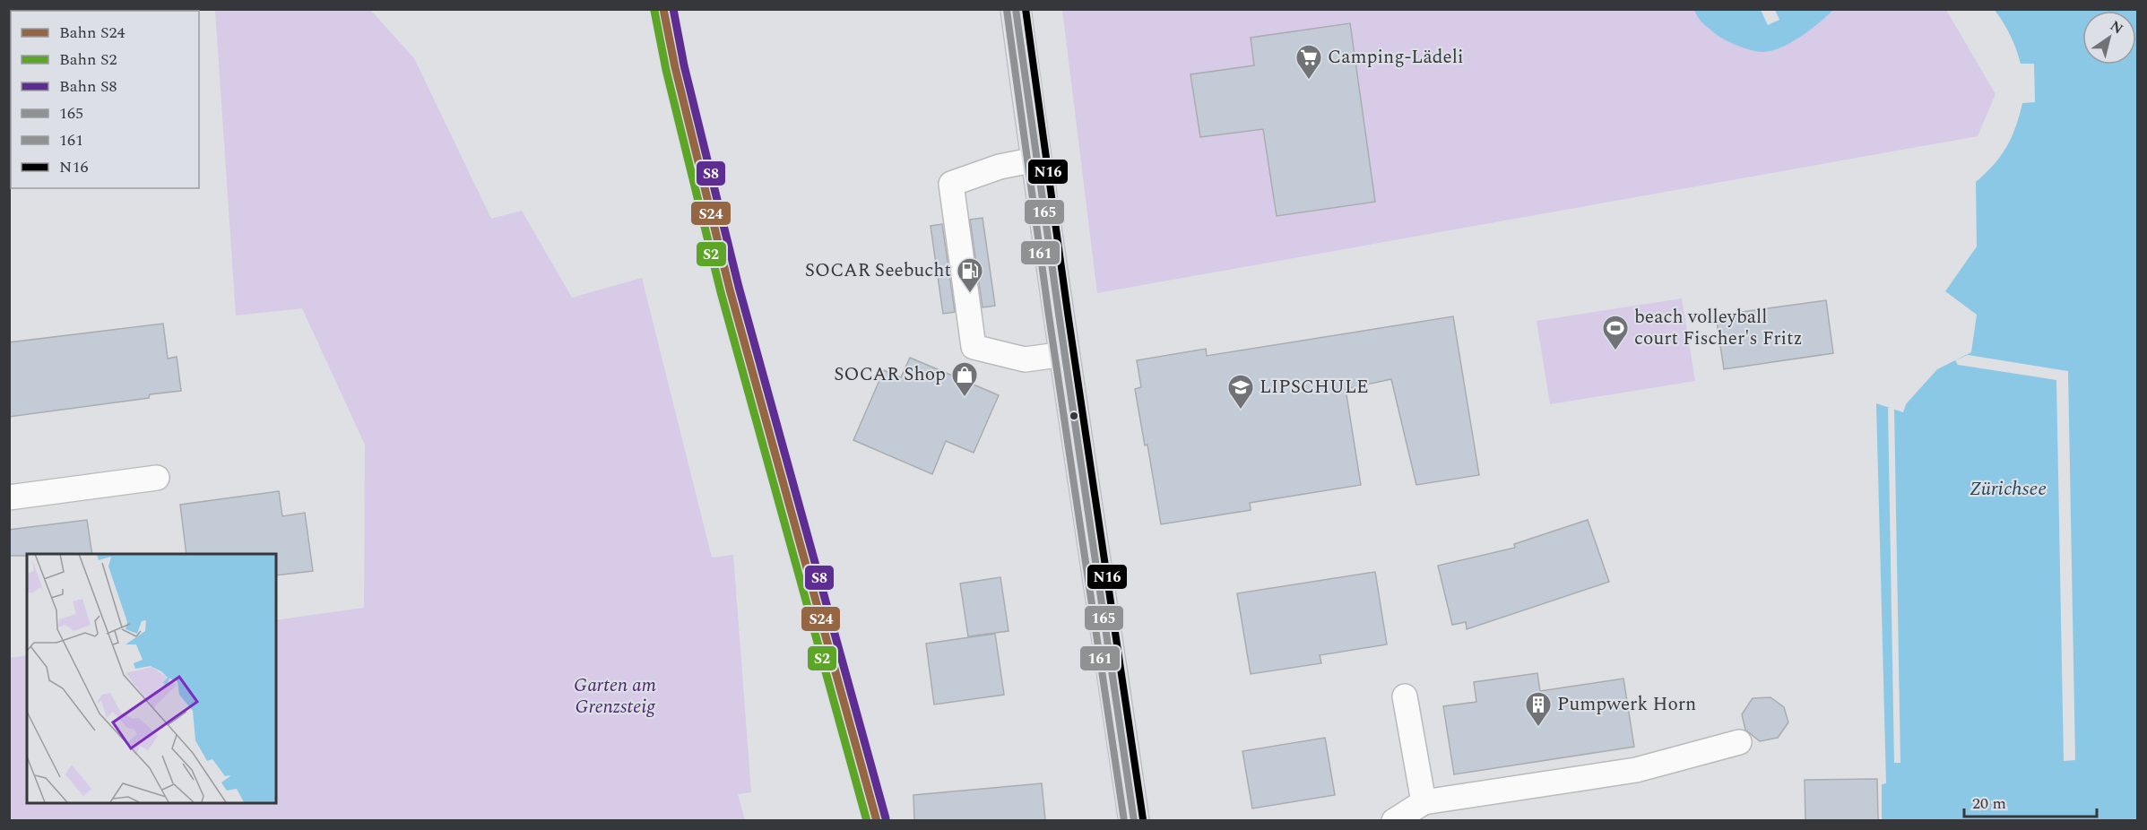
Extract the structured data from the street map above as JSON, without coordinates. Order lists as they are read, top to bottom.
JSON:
{
  "water": ["Zürichsee"],
  "parks": ["Garten am Grenzsteig"],
  "places": {
    "supermarket": ["Camping-Lädeli"],
    "fuel station": ["SOCAR Seebucht"],
    "sports": ["beach volleyball court Fischer's Fritz"],
    "shop": ["SOCAR Shop"],
    "school or university": ["LIPSCHULE"],
    "building": ["Pumpwerk Horn"]
  },
  "lines": [
    "rail line S24",
    "rail line S8",
    "transit line 165",
    "transit line N16",
    "transit line 161",
    "rail line S2"
  ],
  "legend": [
    "Bahn S24",
    "Bahn S2",
    "Bahn S8",
    "165",
    "161",
    "N16"
  ],
  "scale_bar": "20 m",
  "north": "top right"
}
